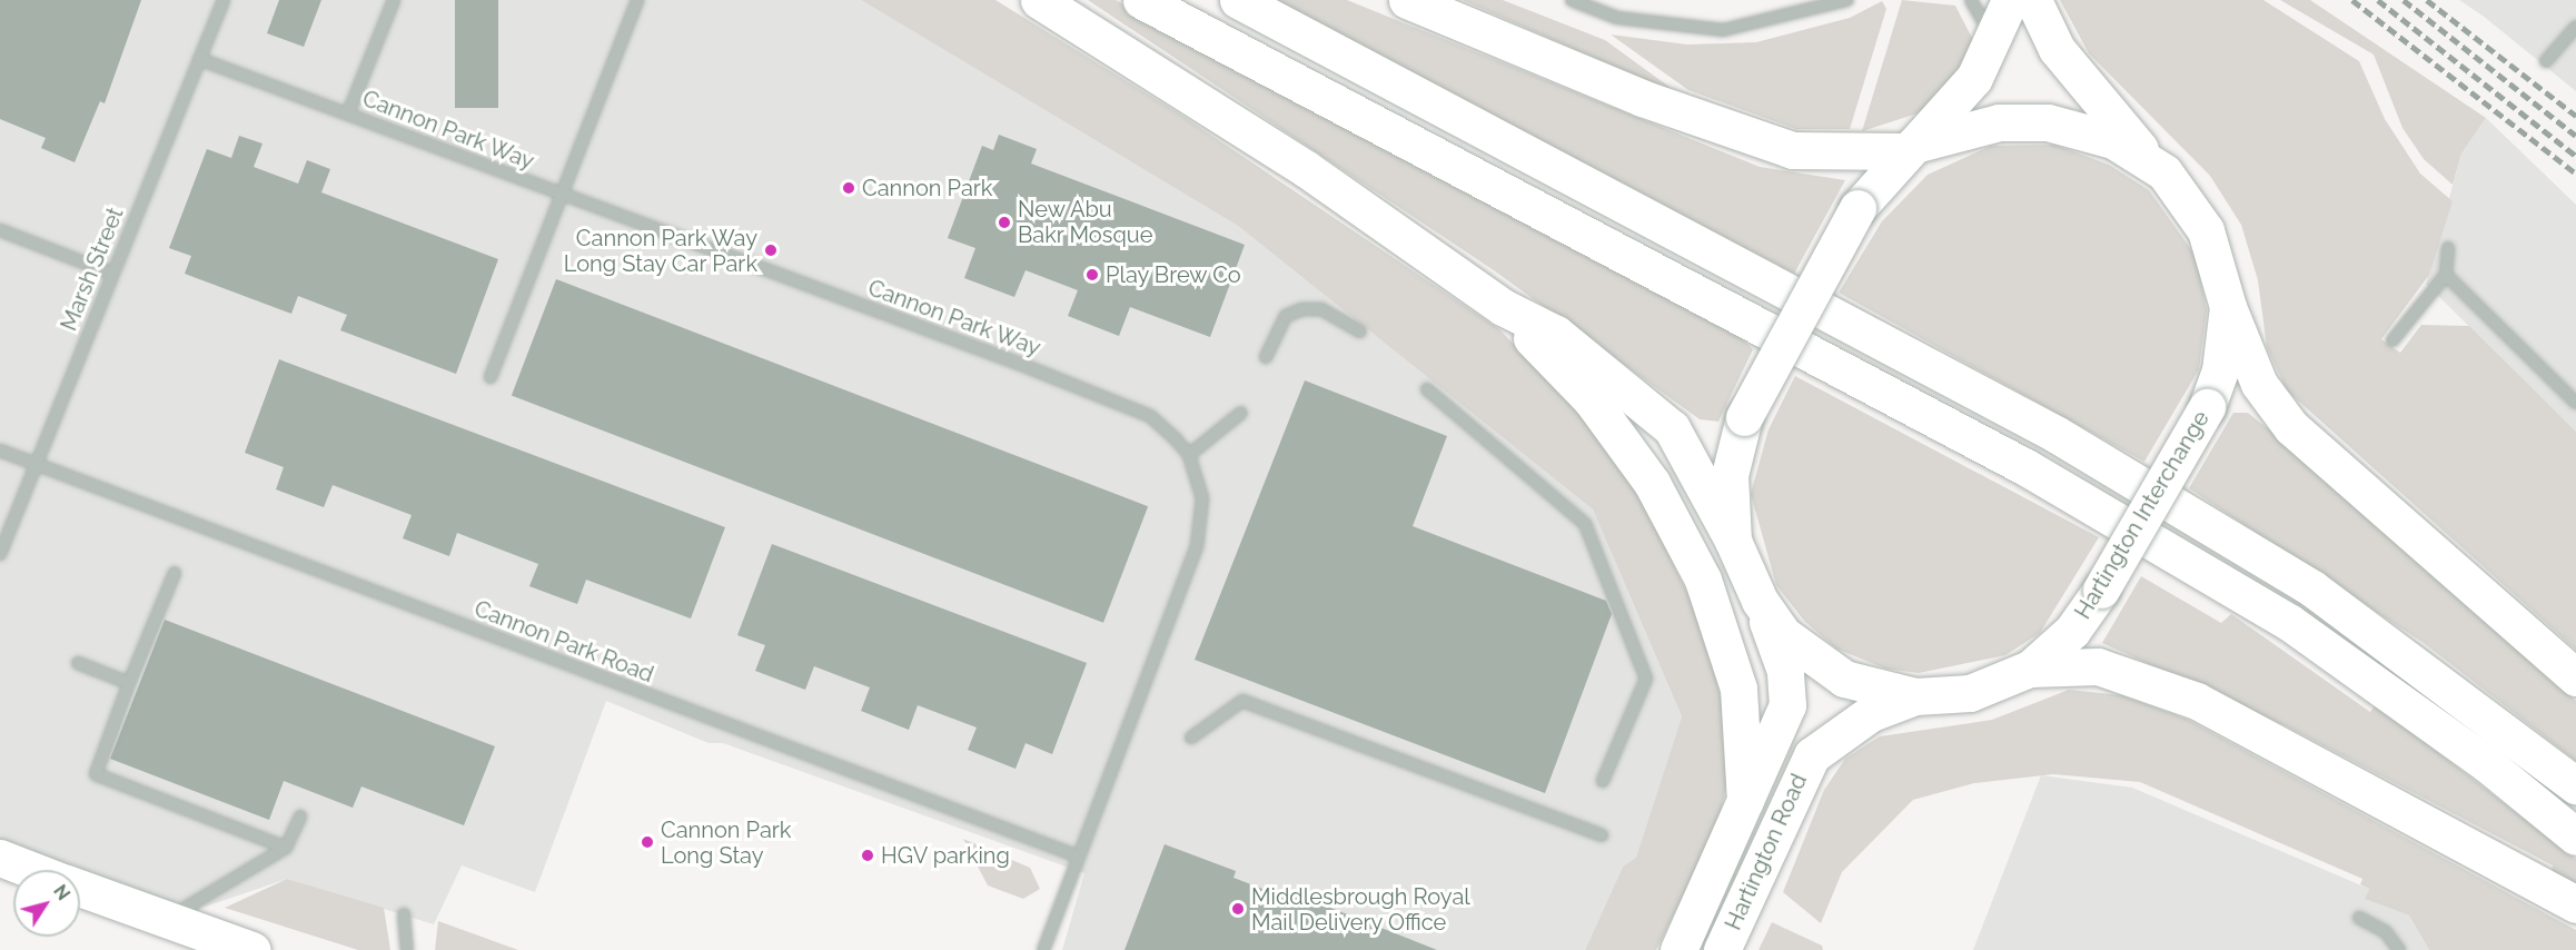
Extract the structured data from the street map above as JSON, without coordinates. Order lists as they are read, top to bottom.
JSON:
{
  "streets": {
    "main road": ["Hartington Interchange", "Hartington Road"],
    "street": ["Cannon Park Way", "Marsh Street", "Cannon Park Road"]
  },
  "crossings": [
    ["Cannon Park Way", "Marsh Street"],
    ["Cannon Park Way", "Cannon Park Road"],
    ["Marsh Street", "Cannon Park Road"],
    ["Hartington Interchange", "Hartington Road"]
  ],
  "places": [
    "Cannon Park",
    "New Abu Bakr Mosque",
    "Cannon Park Way Long Stay Car Park",
    "Play Brew Co",
    "Cannon Park Long Stay",
    "HGV parking",
    "Middlesbrough Royal Mail Delivery Office"
  ],
  "north": "top right"
}
